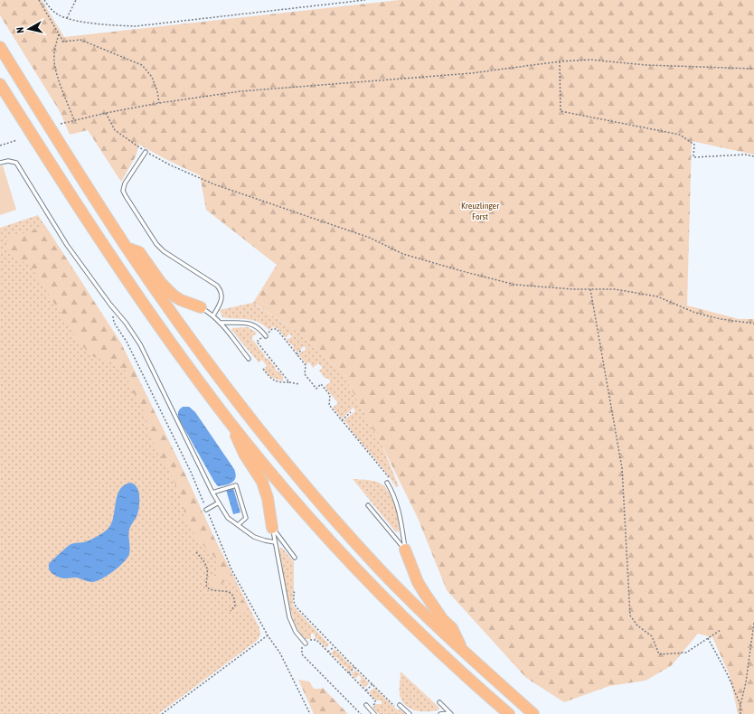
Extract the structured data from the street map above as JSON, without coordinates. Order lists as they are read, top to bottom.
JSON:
{
  "parks": ["Kreuzlinger Forst"],
  "north": "left"
}
